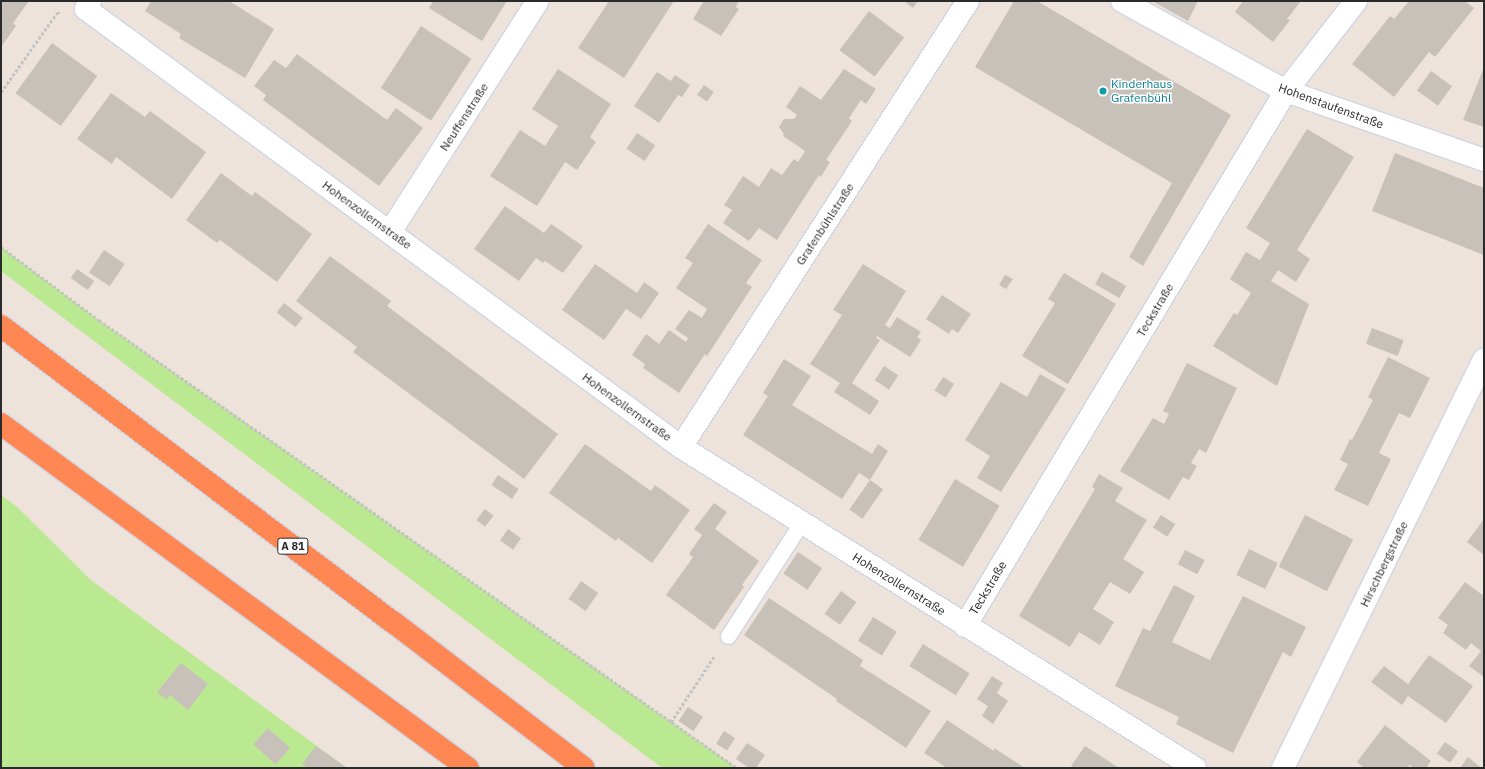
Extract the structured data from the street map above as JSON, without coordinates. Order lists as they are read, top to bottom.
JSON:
{
  "streets": {
    "highway": ["A 81"],
    "street": [
      "Hohenstaufenstraße",
      "Neuffenstraße",
      "Hohenzollernstraße",
      "Grafenbühlstraße",
      "Teckstraße",
      "Hirschbergstraße"
    ]
  },
  "crossings": [
    ["Hohenstaufenstraße", "Teckstraße"],
    ["Neuffenstraße", "Hohenzollernstraße"],
    ["Hohenzollernstraße", "Grafenbühlstraße"],
    ["Hohenzollernstraße", "Teckstraße"]
  ],
  "places": ["Kinderhaus Grafenbühl"]
}
